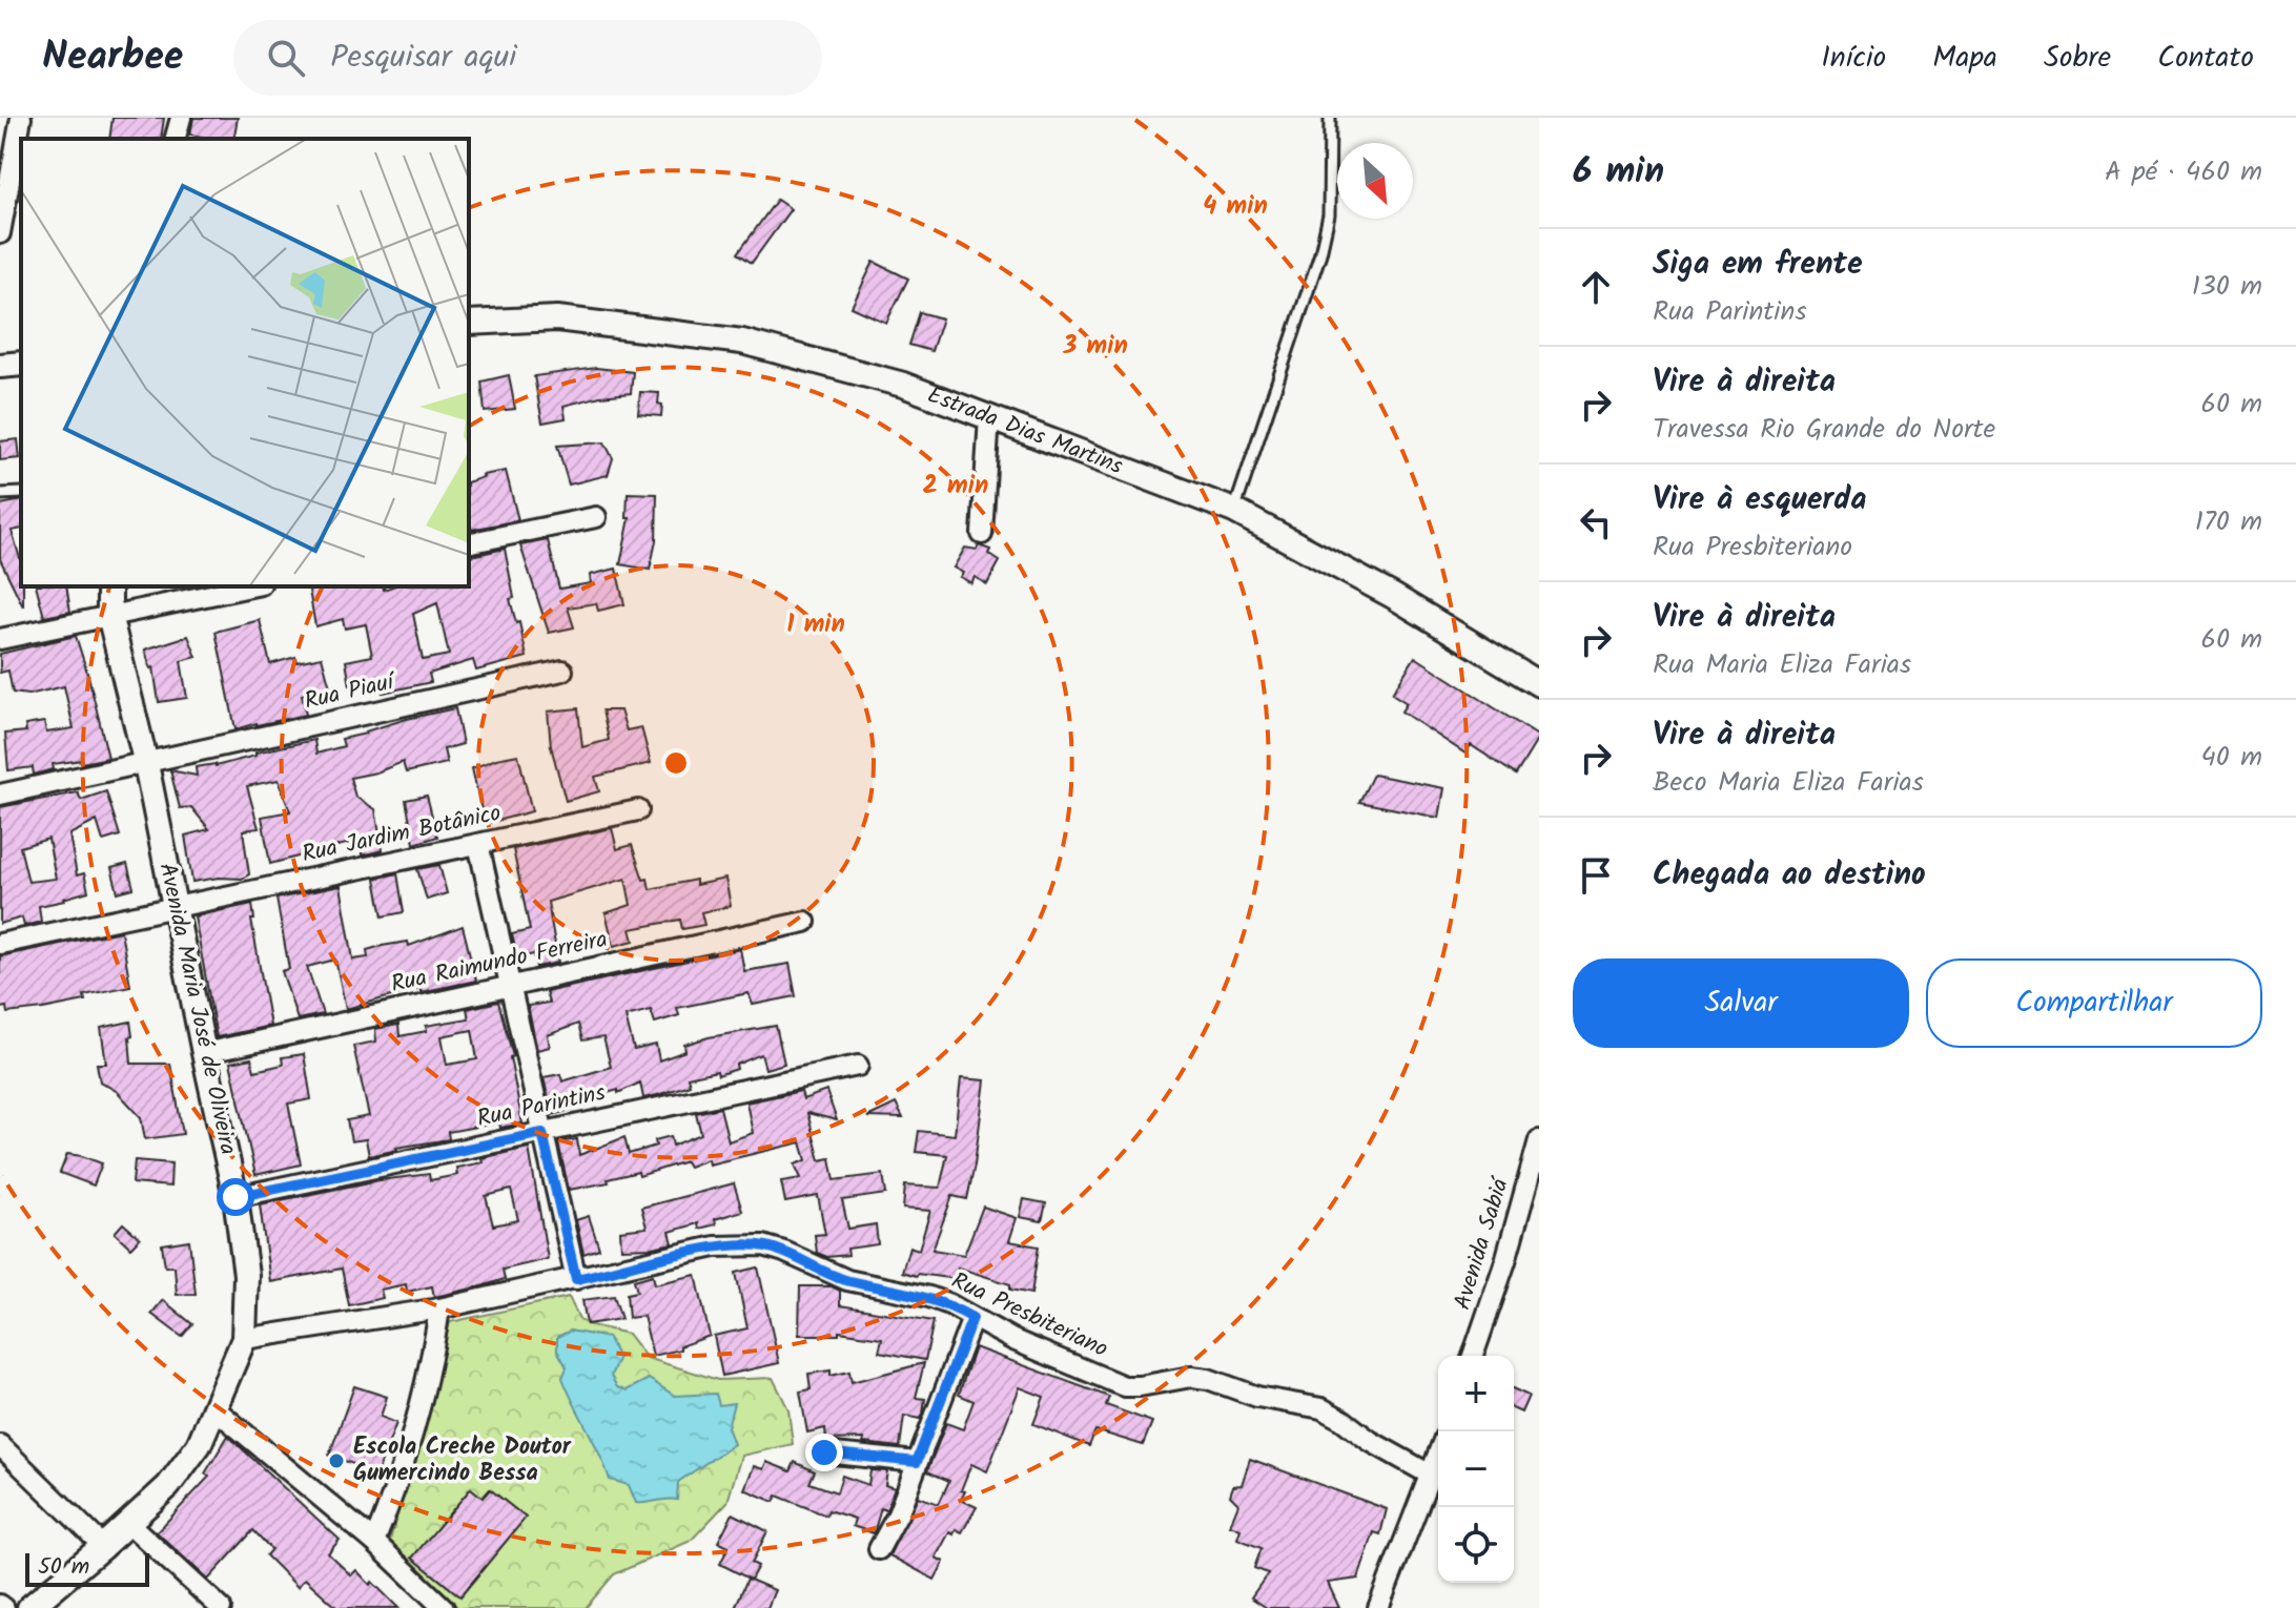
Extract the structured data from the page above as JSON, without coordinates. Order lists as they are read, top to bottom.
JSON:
{
  "streets": {
    "street": [
      "Estrada Dias Martins",
      "Rua Piauí",
      "Rua Jardim Botânico",
      "Rua Raimundo Ferreira",
      "Avenida Maria José de Oliveira",
      "Rua Parintins",
      "Avenida Sabiá",
      "Rua Presbiteriano"
    ]
  },
  "crossings": [
    ["Rua Piauí", "Avenida Maria José de Oliveira"],
    ["Rua Jardim Botânico", "Avenida Maria José de Oliveira"],
    ["Rua Raimundo Ferreira", "Avenida Maria José de Oliveira"],
    ["Avenida Maria José de Oliveira", "Rua Parintins"],
    ["Avenida Maria José de Oliveira", "Rua Presbiteriano"]
  ],
  "places": ["Escola Creche Doutor Gumercindo Bessa"],
  "scale_bar": "50 m",
  "north": "bottom right",
  "page": {
    "header": "Nearbee",
    "search": "Pesquisar aqui",
    "nav": [
      "Início",
      "Mapa",
      "Sobre",
      "Contato"
    ],
    "heading": ["6 min", "A pé · 460 m"],
    "list": [
      ["Siga em frente", "Rua Parintins", "130 m"],
      ["Vire à direita", "Travessa Rio Grande do Norte", "60 m"],
      ["Vire à esquerda", "Rua Presbiteriano", "170 m"],
      ["Vire à direita", "Rua Maria Eliza Farias", "60 m"],
      ["Vire à direita", "Beco Maria Eliza Farias", "40 m"],
      "Chegada ao destino"
    ],
    "buttons": ["Salvar", "Compartilhar"],
    "map_buttons": ["+", "−"],
    "scale": "50 m"
  },
  "rings": [
    "4 min",
    "3 min",
    "2 min",
    "1 min"
  ]
}
